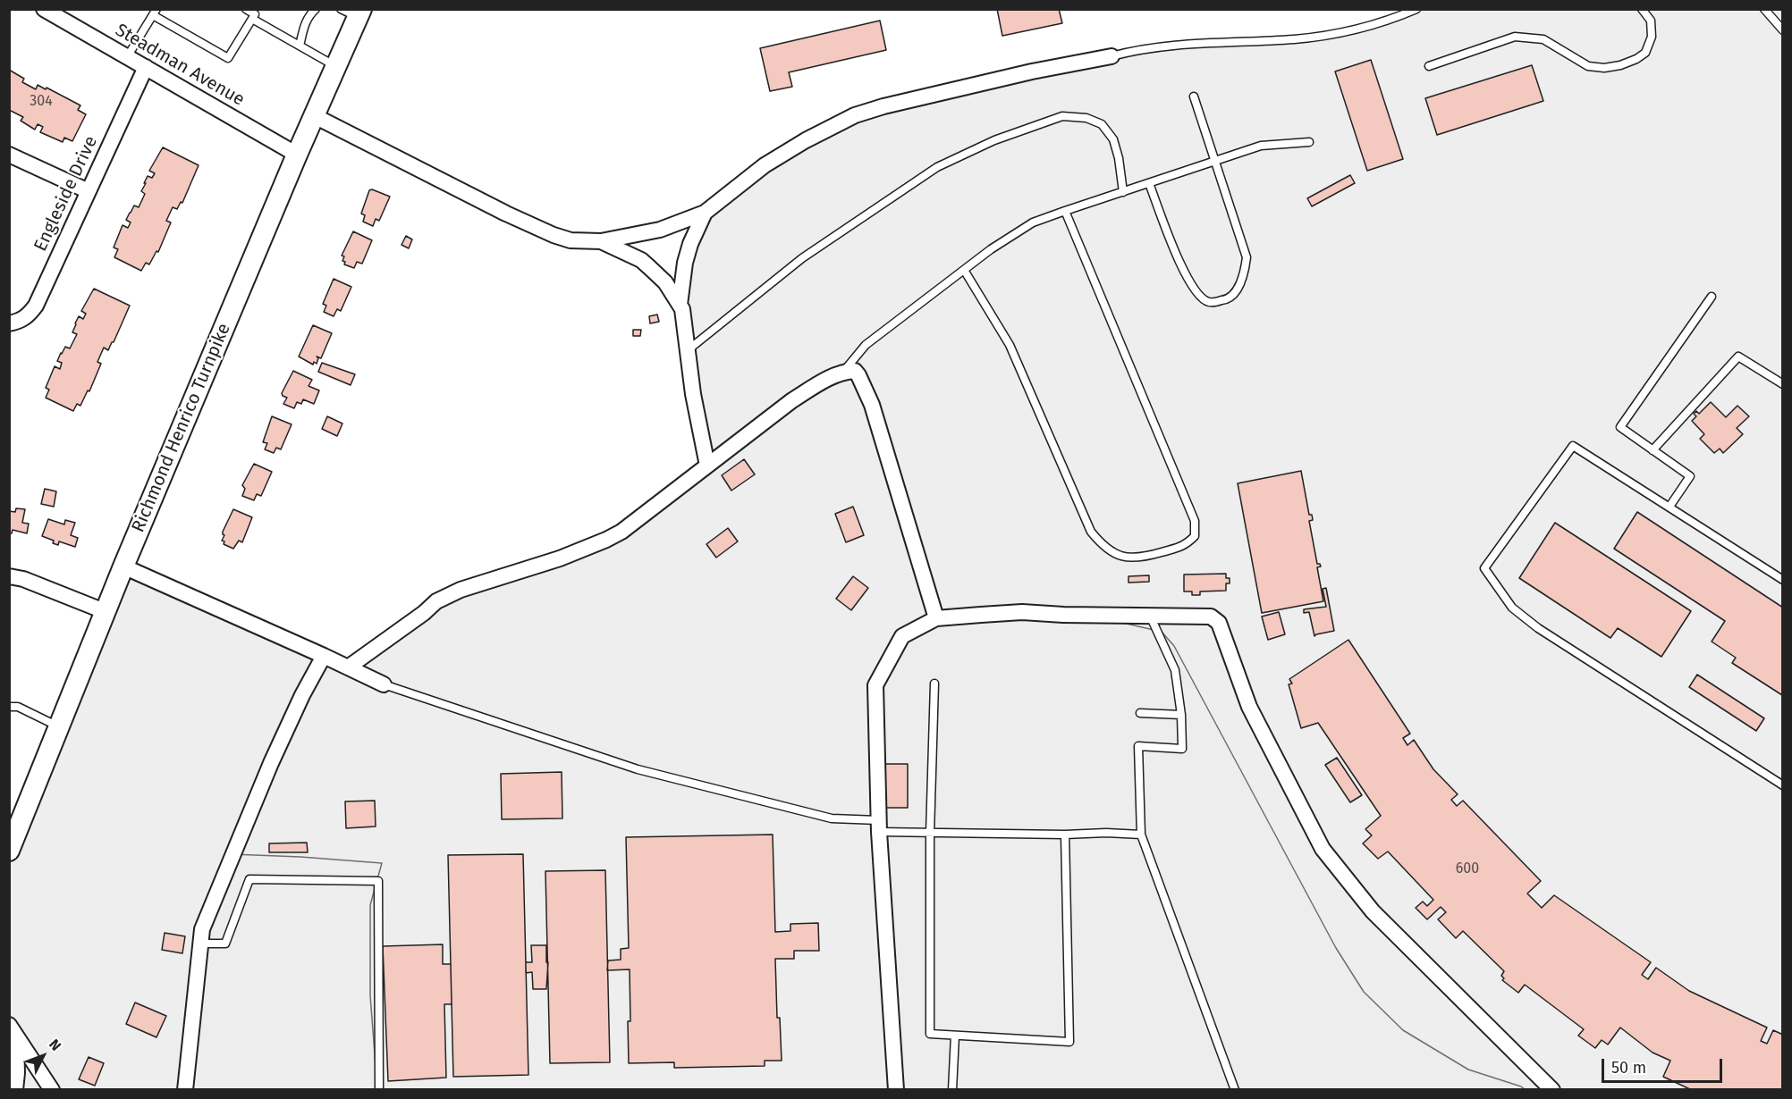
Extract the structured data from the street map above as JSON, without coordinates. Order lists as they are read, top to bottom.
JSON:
{
  "streets": {
    "main road": ["Richmond Henrico Turnpike"],
    "street": ["Steadman Avenue", "Engleside Drive"]
  },
  "crossings": [
    ["Steadman Avenue", "Engleside Drive"],
    ["Steadman Avenue", "Richmond Henrico Turnpike"]
  ],
  "house_numbers": ["304", "600"],
  "scale_bar": "50 m",
  "north": "top right"
}
